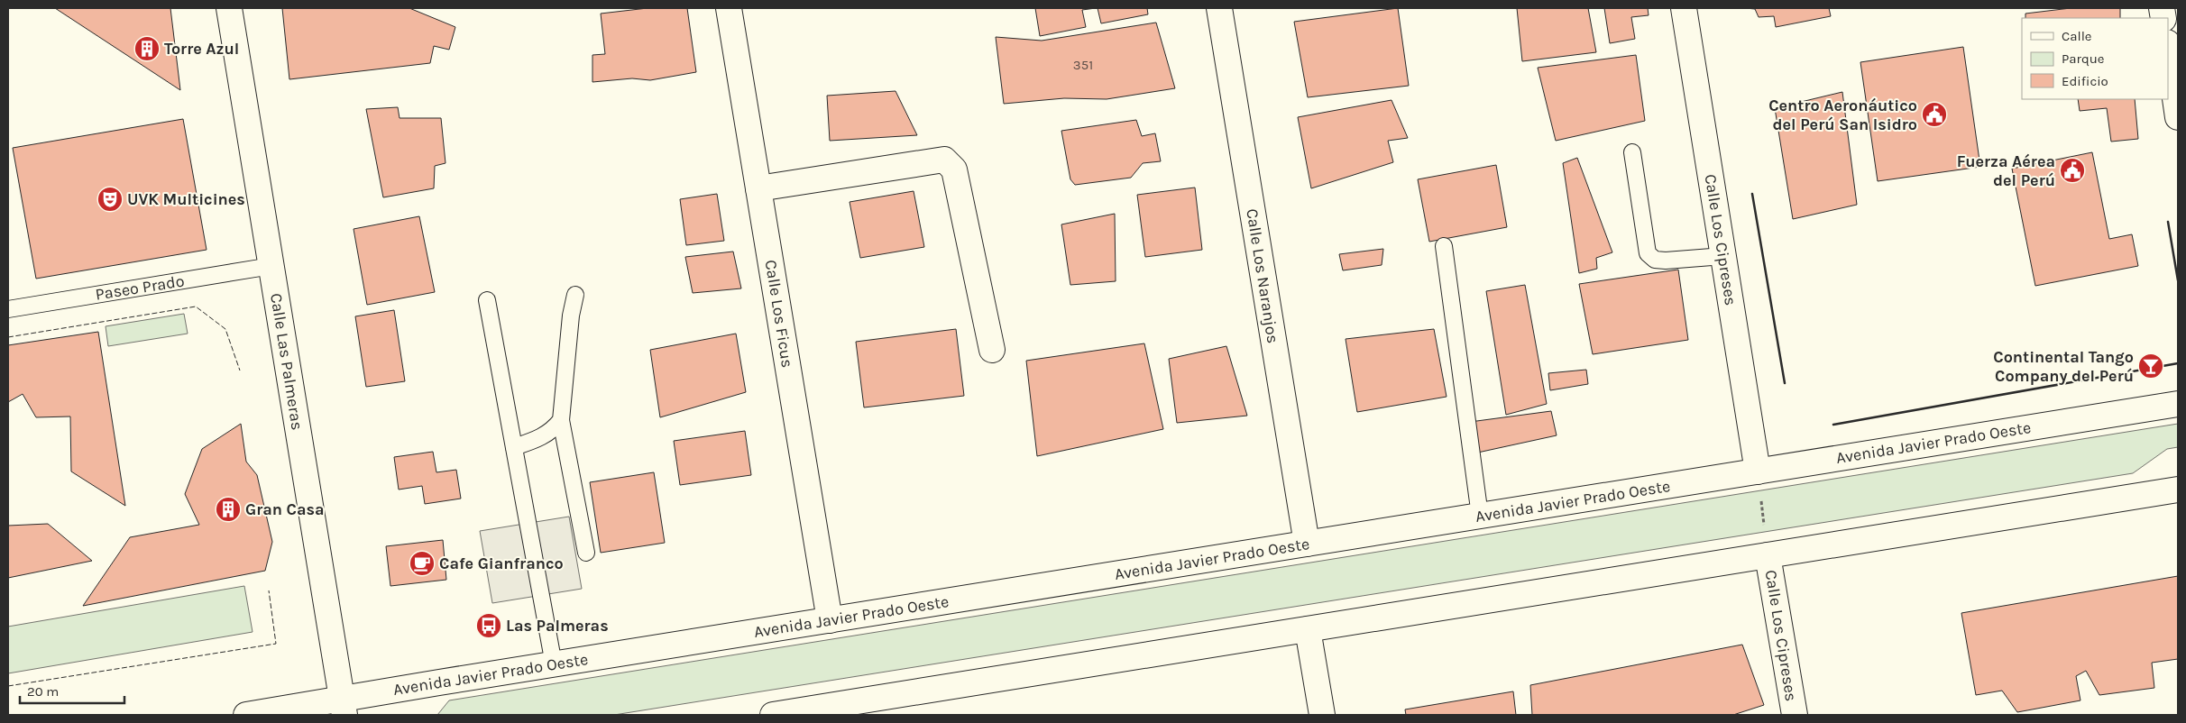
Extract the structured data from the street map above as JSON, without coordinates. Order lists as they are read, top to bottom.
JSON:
{
  "streets": {
    "main road": [
      "Calle Los Cipreses",
      "Calle Los Naranjos",
      "Calle Los Ficus",
      "Calle Las Palmeras",
      "Avenida Javier Prado Oeste"
    ],
    "lane": ["Paseo Prado"]
  },
  "crossings": [
    ["Calle Los Cipreses", "Avenida Javier Prado Oeste"],
    ["Calle Los Naranjos", "Avenida Javier Prado Oeste"],
    ["Paseo Prado", "Calle Las Palmeras"],
    ["Calle Los Ficus", "Avenida Javier Prado Oeste"],
    ["Calle Las Palmeras", "Avenida Javier Prado Oeste"]
  ],
  "places": {
    "building": ["Torre Azul", "Gran Casa"],
    "public building": ["Centro Aeronáutico del Perú San Isidro", "Fuerza Aérea del Perú"],
    "theatre": ["UVK Multicines"],
    "bar": ["Continental Tango Company del Perú"],
    "cafe": ["Cafe Gianfranco"],
    "bus stop": ["Las Palmeras"]
  },
  "house_numbers": ["351"],
  "legend": ["Calle", "Parque", "Edificio"],
  "scale_bar": "20 m"
}
